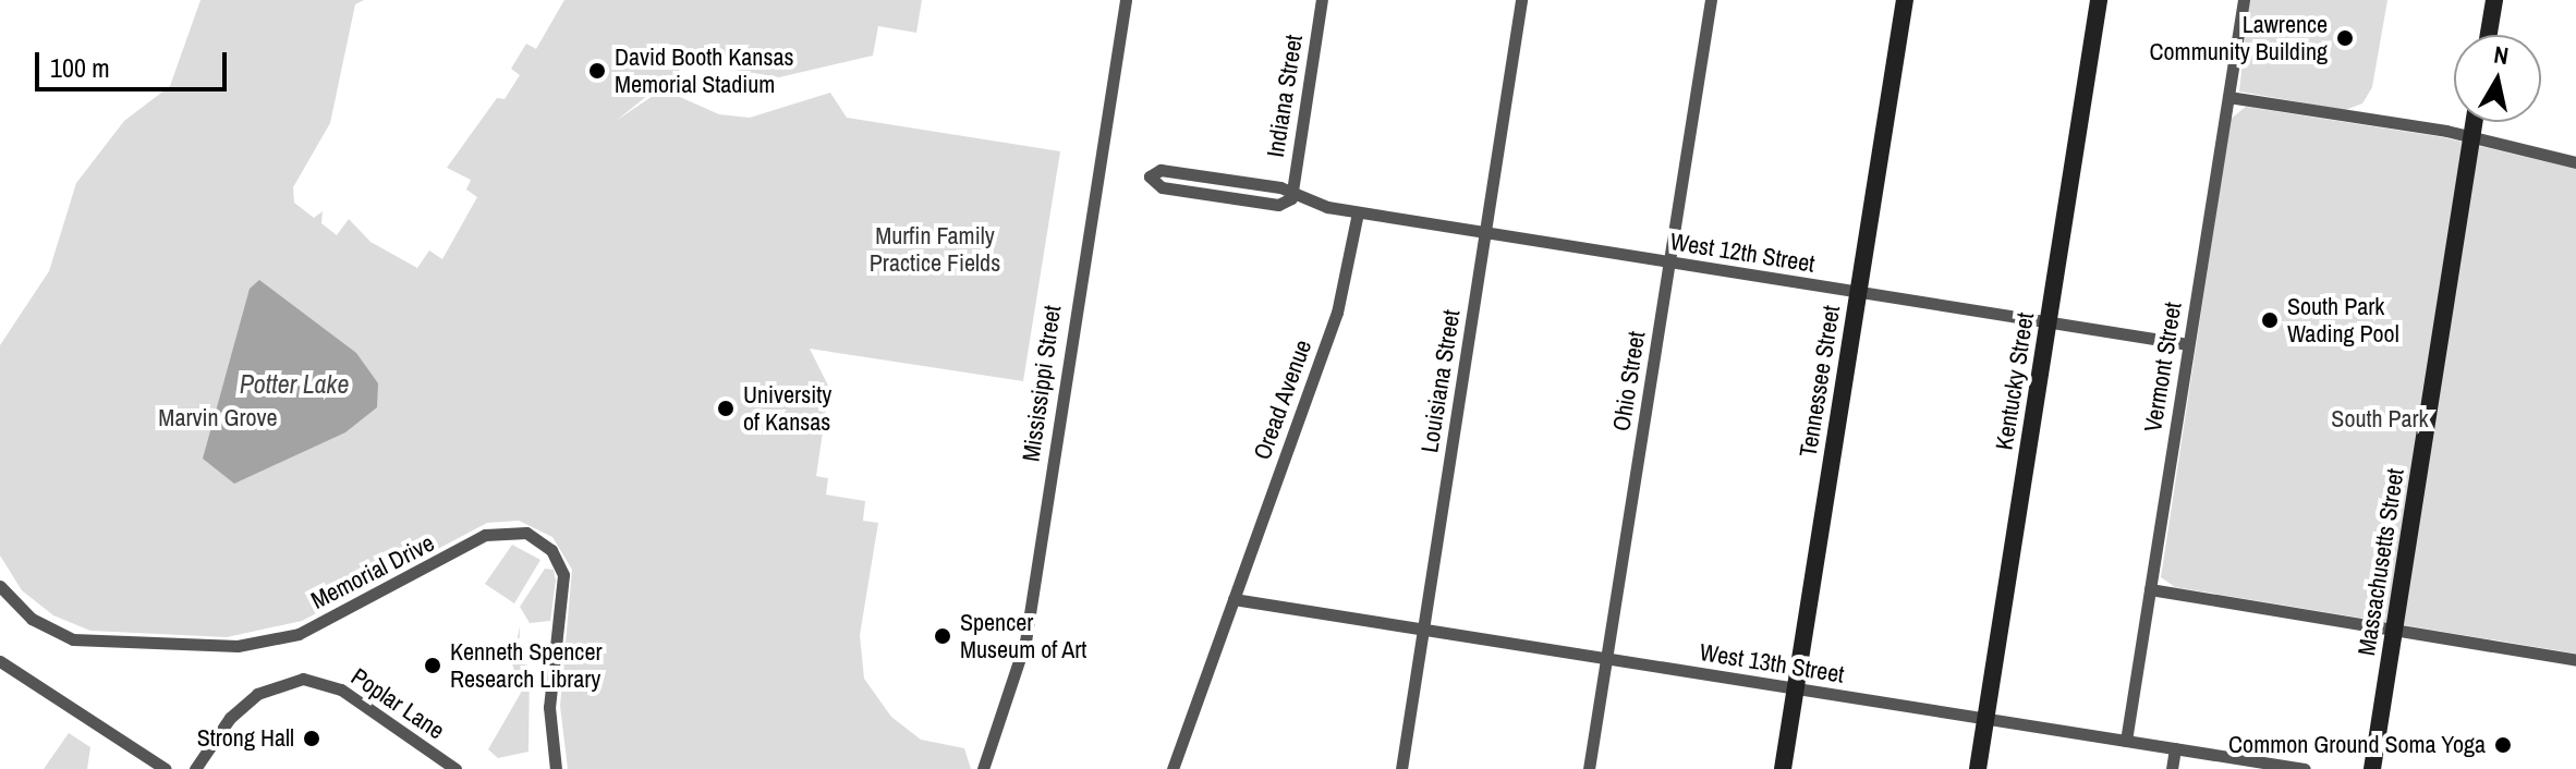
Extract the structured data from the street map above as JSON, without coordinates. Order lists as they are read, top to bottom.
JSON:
{
  "streets": {
    "main road": ["Tennessee Street", "Kentucky Street", "Massachusetts Street"],
    "street": [
      "Indiana Street",
      "West 12th Street",
      "Vermont Street",
      "Louisiana Street",
      "Ohio Street",
      "Mississippi Street",
      "Oread Avenue",
      "Memorial Drive",
      "West 13th Street",
      "Poplar Lane"
    ]
  },
  "crossings": [
    ["Indiana Street", "West 12th Street"],
    ["West 12th Street", "Vermont Street"],
    ["West 12th Street", "Louisiana Street"],
    ["West 12th Street", "Ohio Street"],
    ["West 12th Street", "Tennessee Street"],
    ["West 12th Street", "Kentucky Street"],
    ["West 12th Street", "Oread Avenue"],
    ["Vermont Street", "West 13th Street"],
    ["Louisiana Street", "West 13th Street"],
    ["Ohio Street", "West 13th Street"],
    ["Tennessee Street", "West 13th Street"],
    ["Kentucky Street", "West 13th Street"],
    ["Oread Avenue", "West 13th Street"]
  ],
  "water": ["Potter Lake"],
  "parks": ["Murfin Family Practice Fields", "Marvin Grove", "South Park"],
  "places": [
    "Lawrence Community Building",
    "David Booth Kansas Memorial Stadium",
    "South Park Wading Pool",
    "University of Kansas",
    "Spencer Museum of Art",
    "Kenneth Spencer Research Library",
    "Strong Hall",
    "Common Ground Soma Yoga"
  ],
  "scale_bar": "100 m",
  "north": "top"
}
